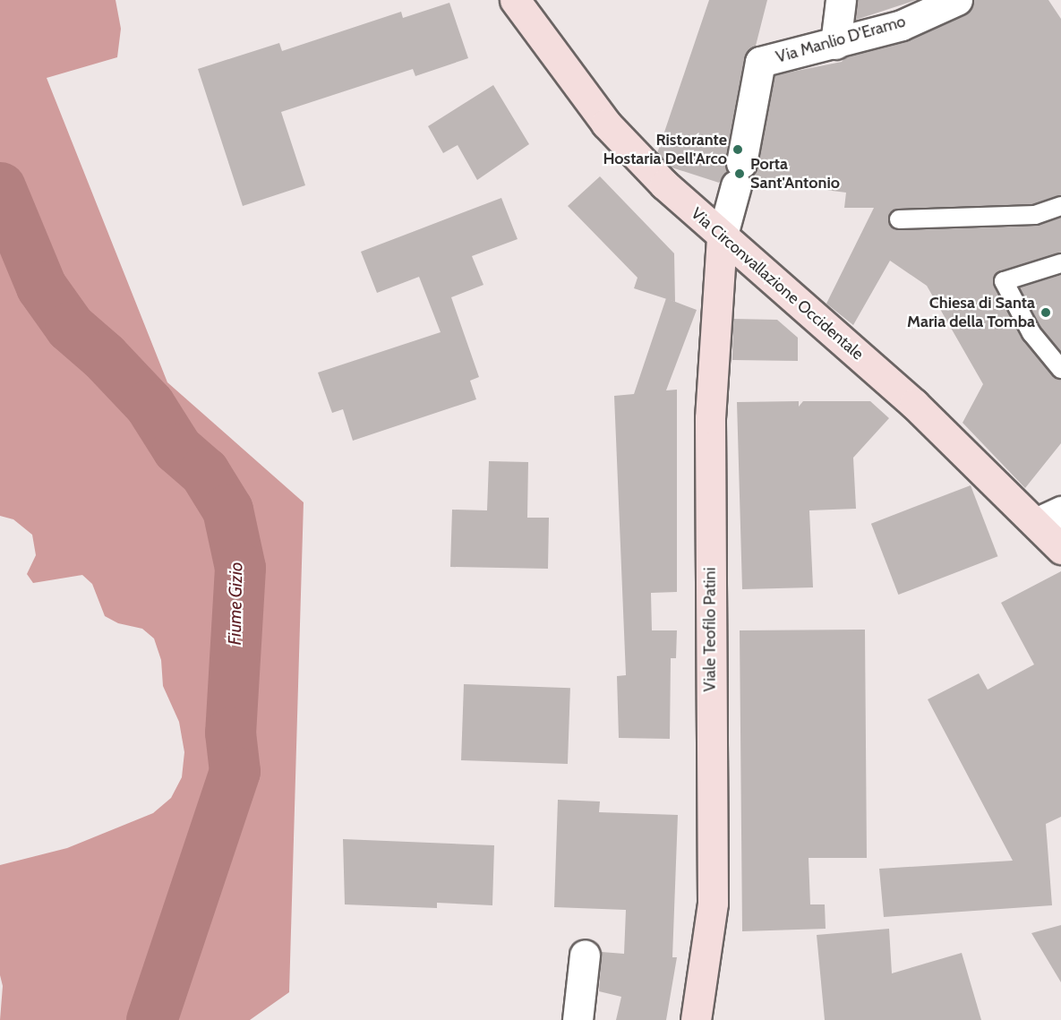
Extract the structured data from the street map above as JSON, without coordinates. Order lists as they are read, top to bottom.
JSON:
{
  "streets": {
    "main road": ["Via Circonvallazione Occidentale", "Viale Teofilo Patini"],
    "street": ["Via Manlio D'Eramo"]
  },
  "crossings": [
    ["Via Manlio D'Eramo", "Via Circonvallazione Occidentale"],
    ["Via Manlio D'Eramo", "Viale Teofilo Patini"],
    ["Via Circonvallazione Occidentale", "Viale Teofilo Patini"]
  ],
  "water": ["Fiume Gizio"],
  "places": ["Ristorante Hostaria Dell'Arco", "Porta Sant'Antonio", "Chiesa di Santa Maria della Tomba"]
}
